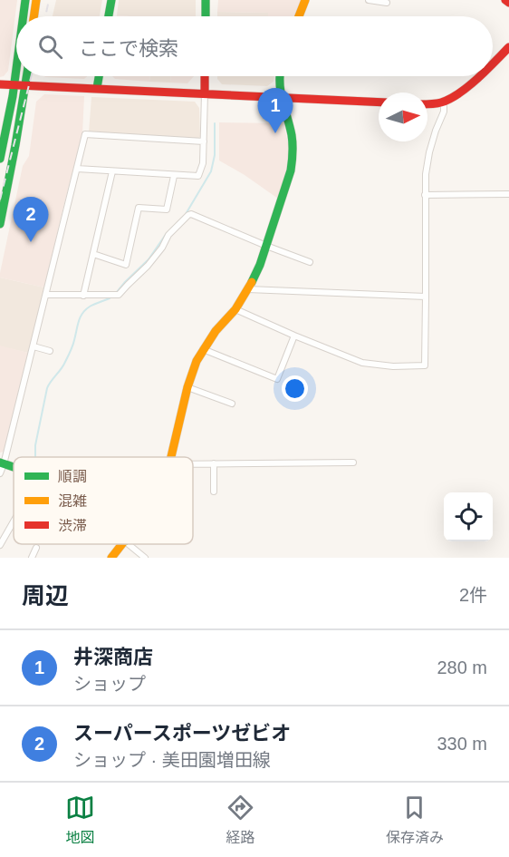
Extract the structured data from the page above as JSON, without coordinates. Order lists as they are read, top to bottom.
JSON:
{
  "legend": ["順調", "混雑", "渋滞"],
  "north": "right",
  "page": {
    "search": "ここで検索",
    "pins": ["1", "2"],
    "heading": ["周辺", "2件"],
    "list": [
      {
        "mark": "1",
        "name": "井深商店",
        "note": "ショップ",
        "value": "280 m"
      },
      {
        "mark": "2",
        "name": "スーパースポーツゼビオ",
        "note": "ショップ · 美田園増田線",
        "value": "330 m"
      }
    ],
    "nav": ["地図", "経路", "保存済み"]
  }
}
